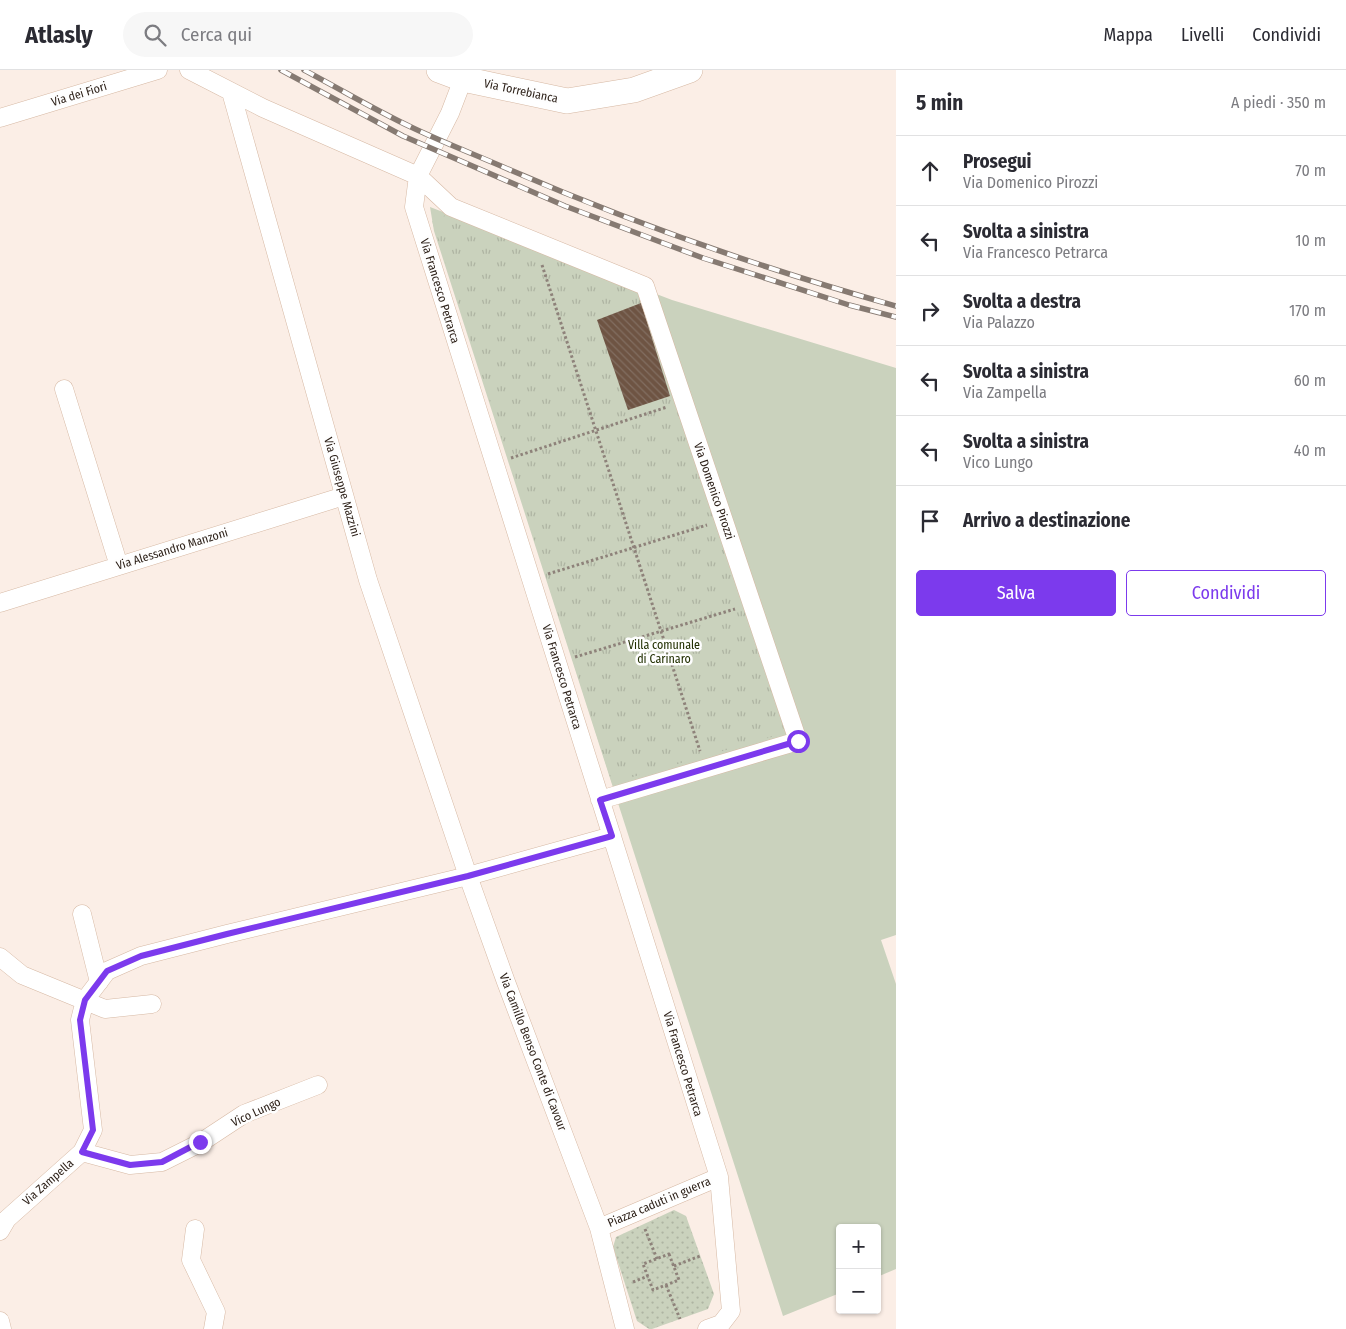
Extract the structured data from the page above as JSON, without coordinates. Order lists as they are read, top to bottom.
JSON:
{
  "streets": {
    "main road": ["Via Torrebianca"],
    "street": [
      "Via dei Fiori",
      "Via Francesco Petrarca",
      "Via Giuseppe Mazzini",
      "Via Domenico Pirozzi",
      "Via Alessandro Manzoni",
      "Via Camillo Benso Conte di Cavour",
      "Vico Lungo",
      "Via Zampella",
      "Piazza caduti in guerra"
    ]
  },
  "crossings": [
    ["Via Torrebianca", "Via Francesco Petrarca"],
    ["Via Francesco Petrarca", "Via Domenico Pirozzi"],
    ["Via Francesco Petrarca", "Via Zampella"],
    ["Via Francesco Petrarca", "Piazza caduti in guerra"],
    ["Via Giuseppe Mazzini", "Via Domenico Pirozzi"],
    ["Via Giuseppe Mazzini", "Via Alessandro Manzoni"],
    ["Via Giuseppe Mazzini", "Via Camillo Benso Conte di Cavour"],
    ["Via Giuseppe Mazzini", "Via Zampella"],
    ["Via Camillo Benso Conte di Cavour", "Via Zampella"],
    ["Via Camillo Benso Conte di Cavour", "Piazza caduti in guerra"],
    ["Vico Lungo", "Via Zampella"]
  ],
  "parks": ["Villa comunale di Carinaro"],
  "page": {
    "header": "Atlasly",
    "search": "Cerca qui",
    "nav": ["Mappa", "Livelli", "Condividi"],
    "heading": ["5 min", "A piedi · 350 m"],
    "list": [
      ["Prosegui", "Via Domenico Pirozzi", "70 m"],
      ["Svolta a sinistra", "Via Francesco Petrarca", "10 m"],
      ["Svolta a destra", "Via Palazzo", "170 m"],
      ["Svolta a sinistra", "Via Zampella", "60 m"],
      ["Svolta a sinistra", "Vico Lungo", "40 m"],
      "Arrivo a destinazione"
    ],
    "buttons": ["Salva", "Condividi"],
    "map_buttons": ["+", "−"]
  }
}
